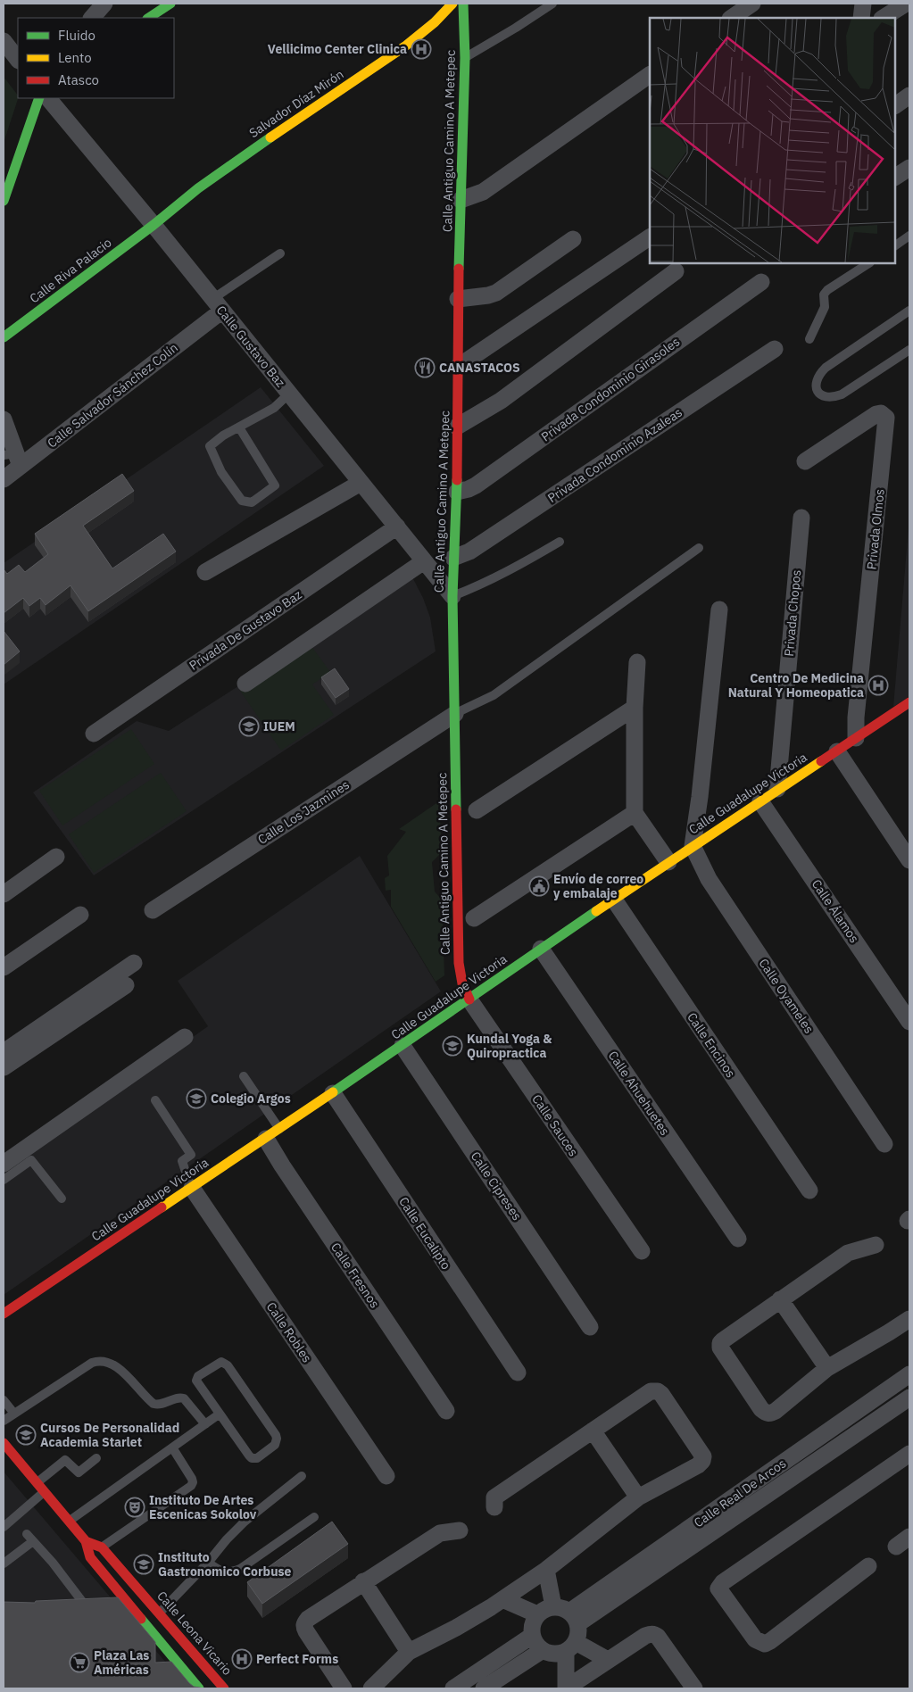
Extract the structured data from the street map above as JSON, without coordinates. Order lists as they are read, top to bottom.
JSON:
{
  "streets": {
    "street": [
      "Salvador Díaz Mirón",
      "Calle Antiguo Camino A Metepec",
      "Calle Riva Palacio",
      "Calle Gustavo Baz",
      "Privada Condominio Girasoles",
      "Calle Salvador Sánchez Colín",
      "Privada Condominio Azaleas",
      "Privada Olmos",
      "Privada Chopos",
      "Privada De Gustavo Baz",
      "Calle Guadalupe Victoria",
      "Calle Los Jazmines",
      "Calle Álamos",
      "Calle Oyameles",
      "Calle Encinos",
      "Calle Ahuehuetes",
      "Calle Sauces",
      "Calle Cipreses",
      "Calle Eucalipto",
      "Calle Fresnos",
      "Calle Robles",
      "Calle Real De Arcos",
      "Calle Leona Vicario"
    ]
  },
  "crossings": [
    ["Salvador Díaz Mirón", "Calle Riva Palacio"],
    ["Salvador Díaz Mirón", "Calle Gustavo Baz"],
    ["Calle Antiguo Camino A Metepec", "Calle Gustavo Baz"],
    ["Calle Antiguo Camino A Metepec", "Privada Condominio Girasoles"],
    ["Calle Antiguo Camino A Metepec", "Privada Condominio Azaleas"],
    ["Calle Antiguo Camino A Metepec", "Calle Guadalupe Victoria"],
    ["Calle Antiguo Camino A Metepec", "Calle Los Jazmines"],
    ["Calle Antiguo Camino A Metepec", "Calle Sauces"],
    ["Calle Riva Palacio", "Calle Gustavo Baz"],
    ["Calle Gustavo Baz", "Calle Salvador Sánchez Colín"],
    ["Calle Gustavo Baz", "Privada De Gustavo Baz"],
    ["Privada Olmos", "Calle Guadalupe Victoria"],
    ["Privada Chopos", "Calle Guadalupe Victoria"],
    ["Calle Guadalupe Victoria", "Calle Álamos"],
    ["Calle Guadalupe Victoria", "Calle Oyameles"],
    ["Calle Guadalupe Victoria", "Calle Encinos"],
    ["Calle Guadalupe Victoria", "Calle Ahuehuetes"],
    ["Calle Guadalupe Victoria", "Calle Sauces"],
    ["Calle Guadalupe Victoria", "Calle Cipreses"],
    ["Calle Guadalupe Victoria", "Calle Eucalipto"],
    ["Calle Guadalupe Victoria", "Calle Fresnos"],
    ["Calle Guadalupe Victoria", "Calle Robles"]
  ],
  "places": {
    "hospital": ["Vellicimo Center Clinica", "Centro De Medicina Natural Y Homeopatica", "Perfect Forms"],
    "restaurant": ["CANASTACOS"],
    "school or university": [
      "IUEM",
      "Kundal Yoga & Quiropractica",
      "Colegio Argos",
      "Cursos De Personalidad Academia Starlet",
      "Instituto Gastronomico Corbuse"
    ],
    "public building": ["Envío de correo y embalaje"],
    "theatre": ["Instituto De Artes Escenicas Sokolov"],
    "supermarket": ["Plaza Las Américas"]
  },
  "legend": ["Fluido", "Lento", "Atasco"]
}
